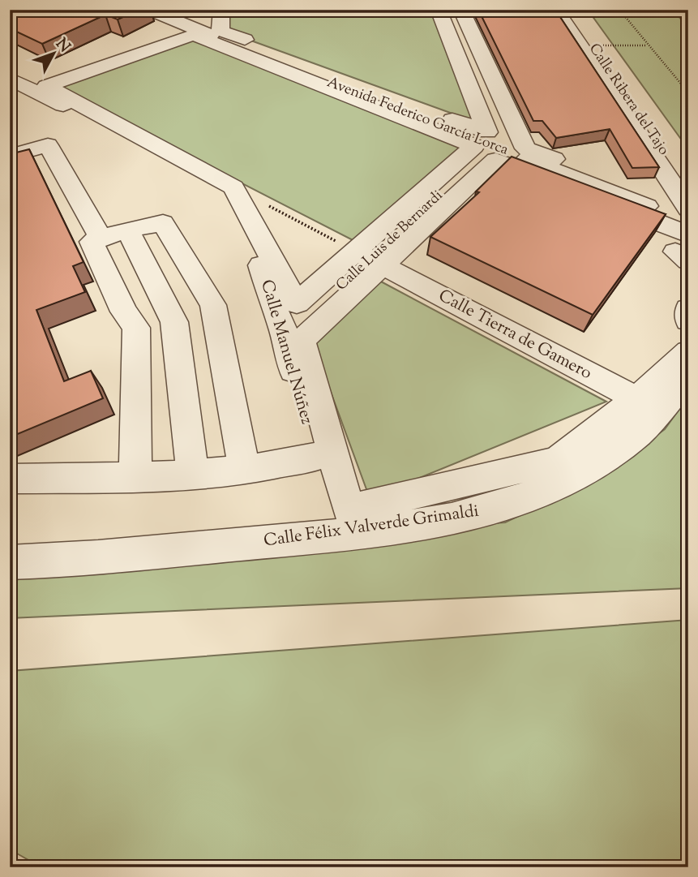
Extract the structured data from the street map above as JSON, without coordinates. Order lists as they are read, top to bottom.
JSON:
{
  "streets": {
    "street": [
      "Calle Ribera del Tajo",
      "Avenida Federico García Lorca",
      "Calle Luis de Bernardi",
      "Calle Tierra de Gamero",
      "Calle Manuel Núñez",
      "Calle Félix Valverde Grimaldi"
    ]
  },
  "crossings": [
    ["Avenida Federico García Lorca", "Calle Luis de Bernardi"],
    ["Calle Luis de Bernardi", "Calle Tierra de Gamero"],
    ["Calle Luis de Bernardi", "Calle Manuel Núñez"],
    ["Calle Tierra de Gamero", "Calle Félix Valverde Grimaldi"],
    ["Calle Manuel Núñez", "Calle Félix Valverde Grimaldi"]
  ],
  "north": "top right"
}
